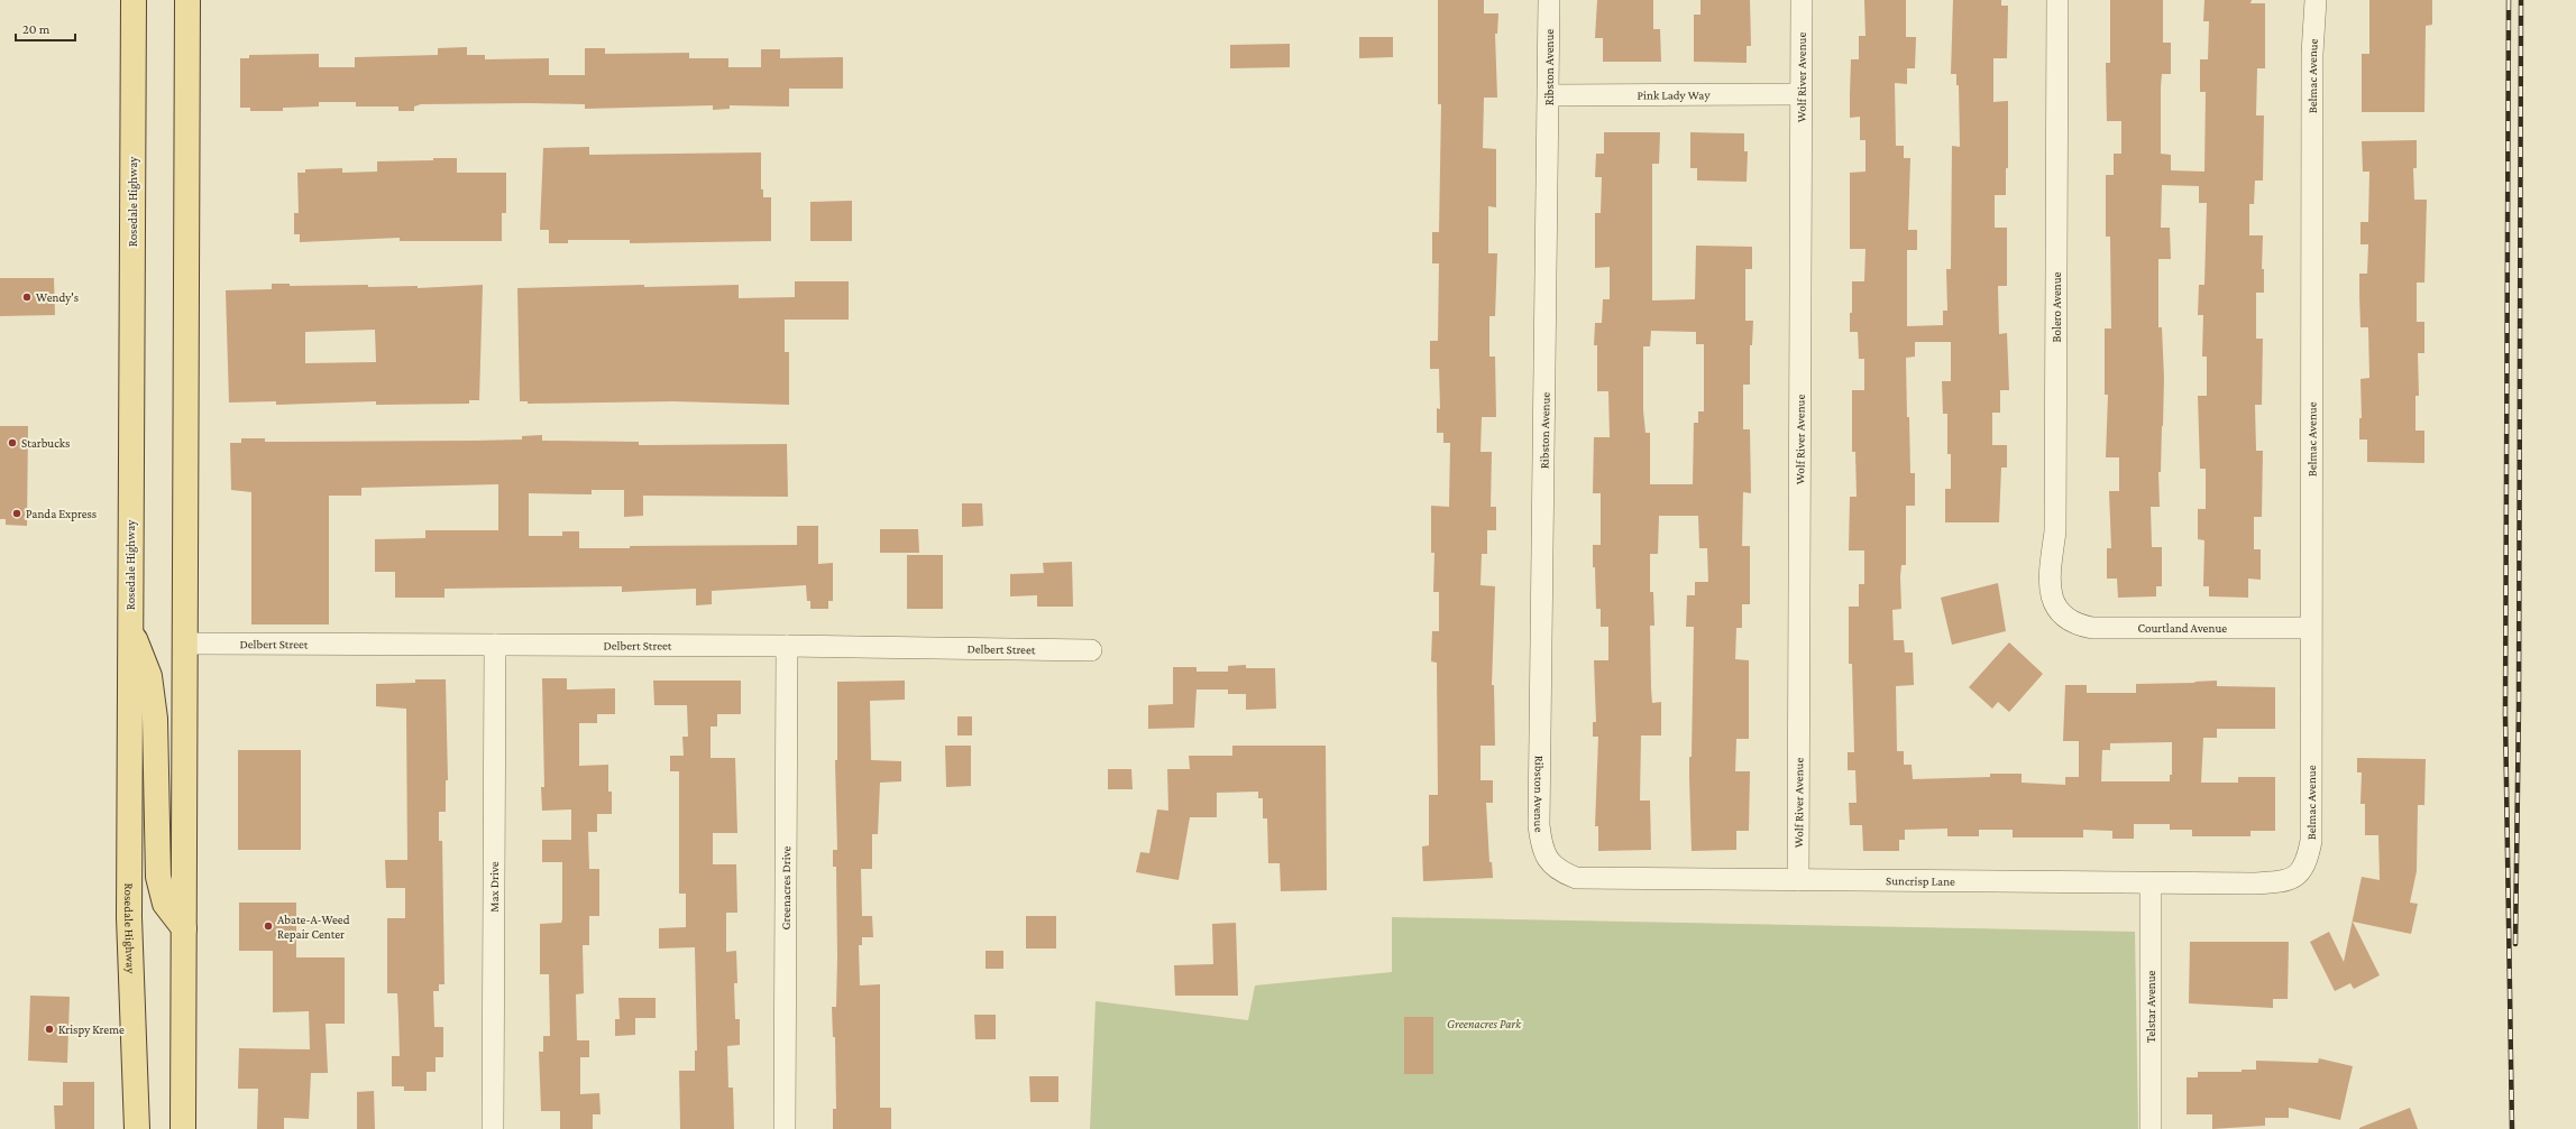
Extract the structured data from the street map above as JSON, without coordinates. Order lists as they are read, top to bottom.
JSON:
{
  "streets": {
    "main road": ["Rosedale Highway"],
    "street": [
      "Ribston Avenue",
      "Belmac Avenue",
      "Wolf River Avenue",
      "Pink Lady Way",
      "Bolero Avenue",
      "Courtland Avenue",
      "Delbert Street",
      "Suncrisp Lane",
      "Max Drive",
      "Greenacres Drive",
      "Telstar Avenue"
    ]
  },
  "crossings": [
    ["Ribston Avenue", "Pink Lady Way"],
    ["Ribston Avenue", "Suncrisp Lane"],
    ["Belmac Avenue", "Courtland Avenue"],
    ["Belmac Avenue", "Suncrisp Lane"],
    ["Wolf River Avenue", "Pink Lady Way"],
    ["Wolf River Avenue", "Suncrisp Lane"],
    ["Bolero Avenue", "Courtland Avenue"],
    ["Delbert Street", "Max Drive"],
    ["Delbert Street", "Greenacres Drive"],
    ["Suncrisp Lane", "Telstar Avenue"]
  ],
  "parks": ["Greenacres Park"],
  "places": [
    "Wendy's",
    "Starbucks",
    "Panda Express",
    "Abate-A-Weed Repair Center",
    "Krispy Kreme"
  ],
  "scale_bar": "20 m"
}
